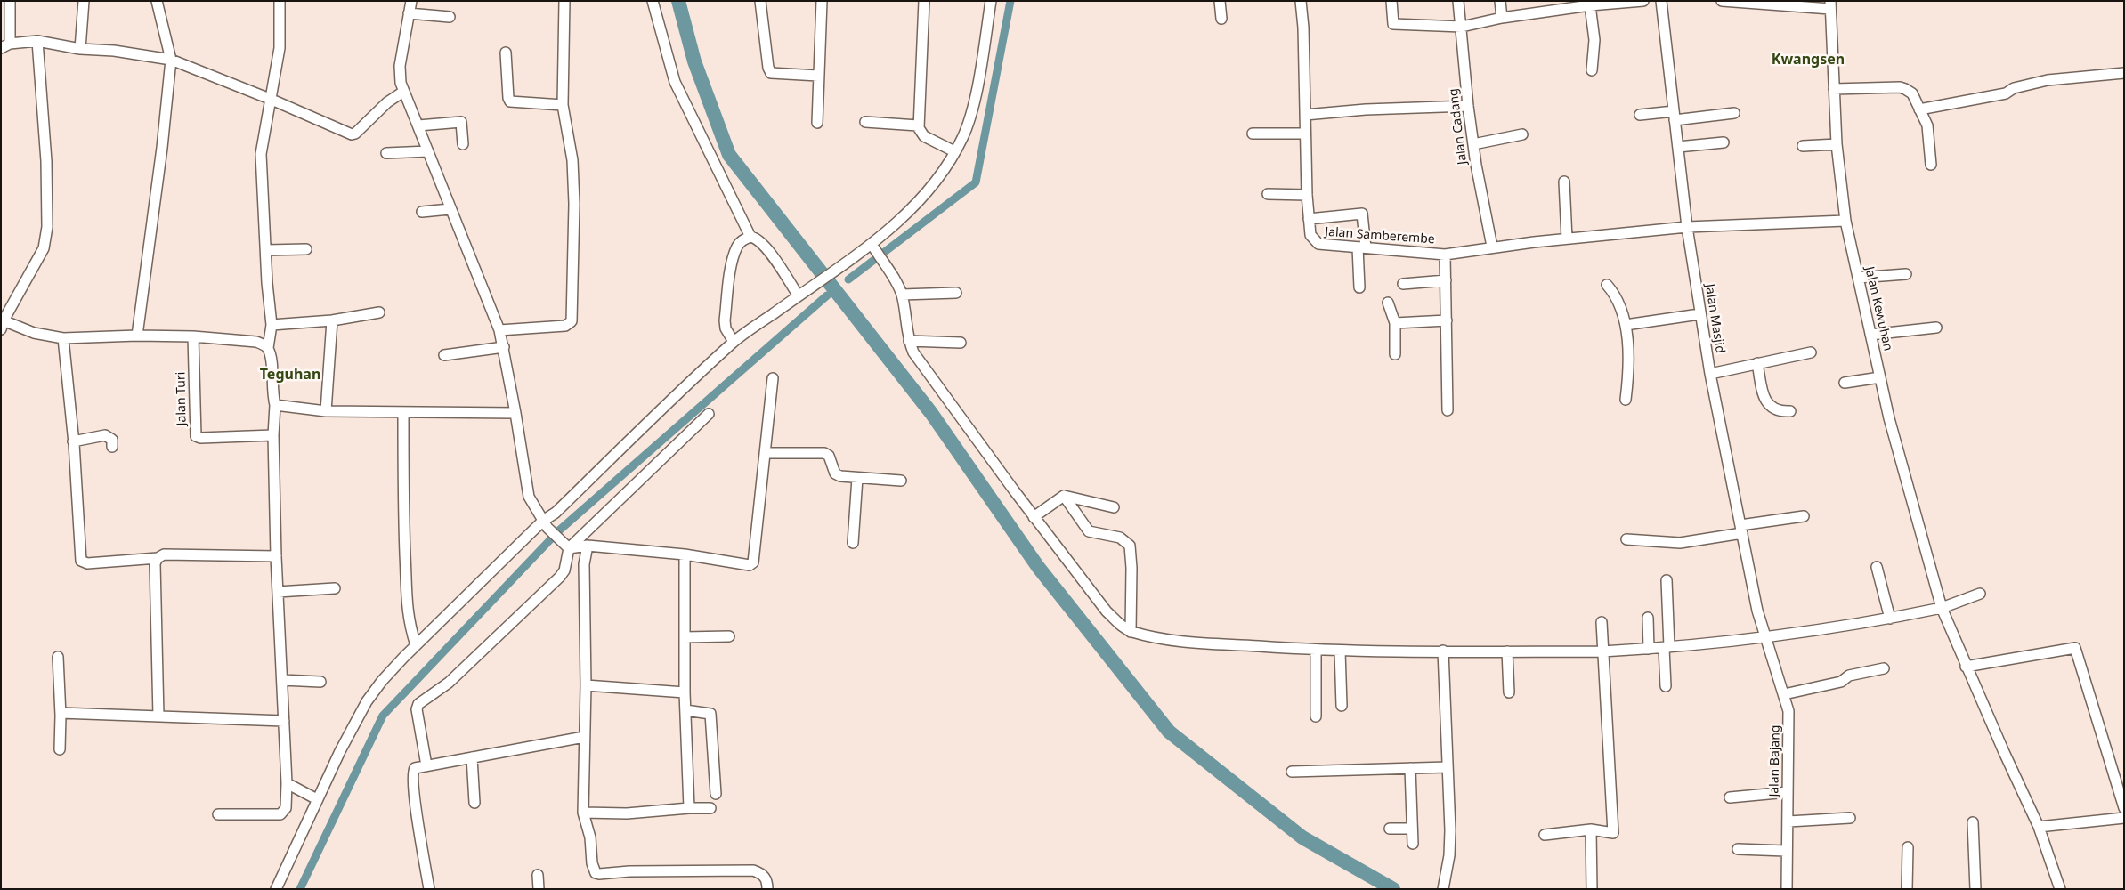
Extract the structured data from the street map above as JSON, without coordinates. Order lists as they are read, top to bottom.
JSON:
{
  "streets": {
    "street": [
      "Jalan Cadang",
      "Jalan Samberembe",
      "Jalan Kewuhan",
      "Jalan Masjid",
      "Jalan Turi",
      "Jalan Bajang"
    ]
  },
  "crossings": [
    ["Jalan Cadang", "Jalan Samberembe"],
    ["Jalan Samberembe", "Jalan Kewuhan"],
    ["Jalan Samberembe", "Jalan Masjid"],
    ["Jalan Masjid", "Jalan Bajang"]
  ],
  "districts": ["Kwangsen", "Teguhan"]
}
